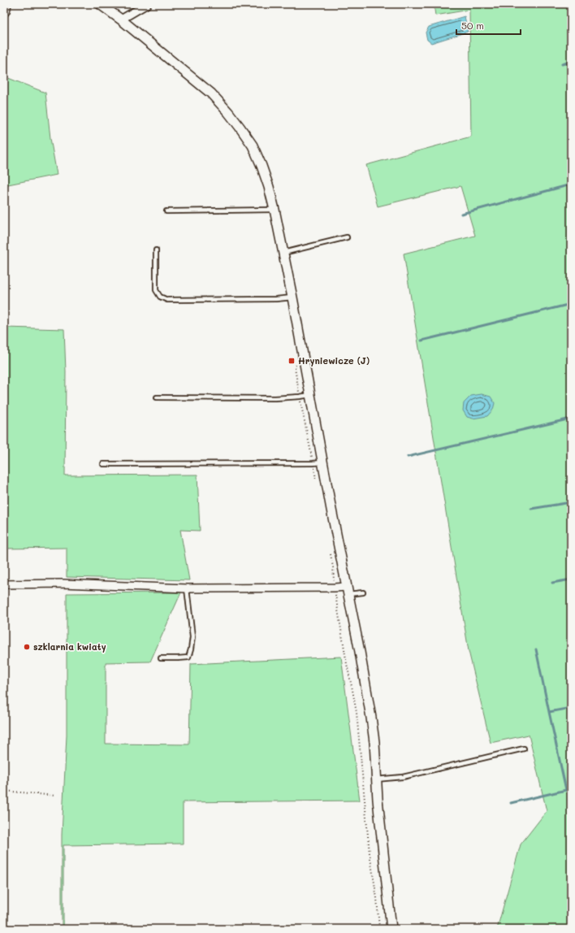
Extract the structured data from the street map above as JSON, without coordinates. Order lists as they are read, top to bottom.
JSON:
{
  "places": {
    "transit": ["Hryniewicze (J)"],
    "other": ["szklarnia kwiaty"]
  },
  "scale_bar": "50 m"
}
